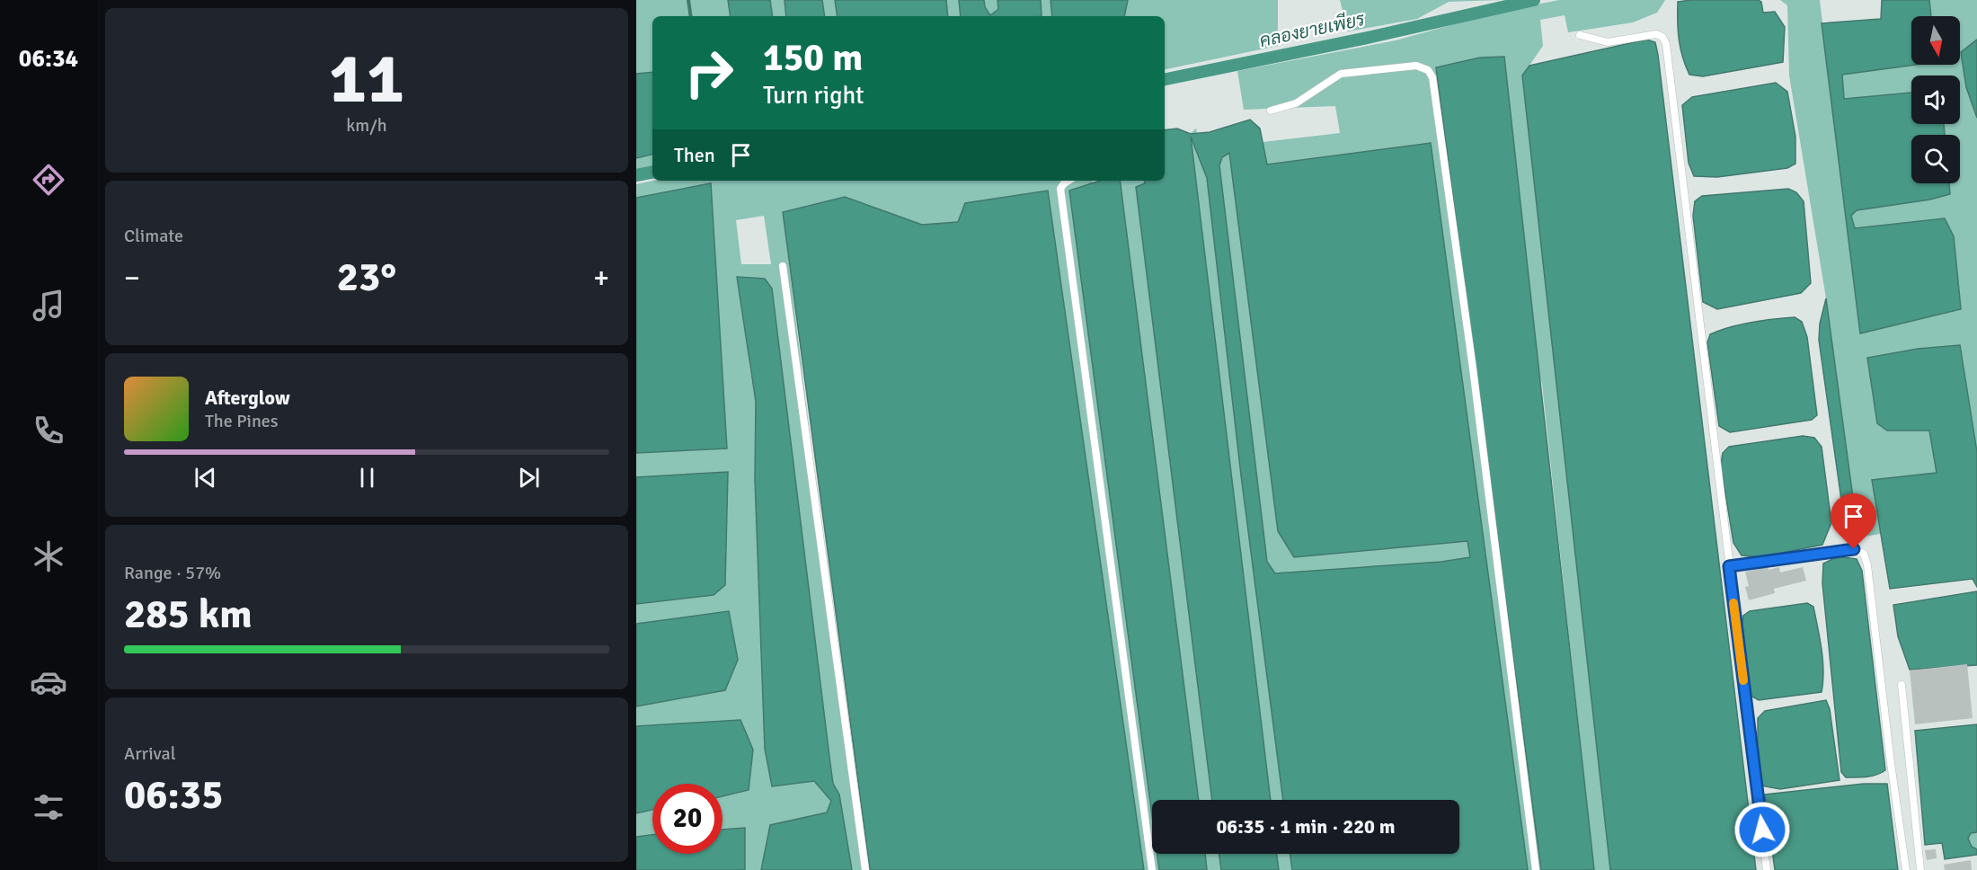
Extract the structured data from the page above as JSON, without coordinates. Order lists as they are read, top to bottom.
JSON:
{
  "water": ["คลองยายเพียร"],
  "north": "bottom",
  "page": {
    "tabs": "06:34",
    "tile": [
      ["11", "km/h"],
      "Climate",
      ["Range · 57%", "285 km"],
      ["Arrival", "06:35"]
    ],
    "turn": ["150 m", "Turn right"],
    "then": "Then",
    "heat": ["−", "23°", "+"],
    "song": ["Afterglow", "The Pines"],
    "limit": "20",
    "trip": "06:35 · 1 min · 220 m"
  }
}
